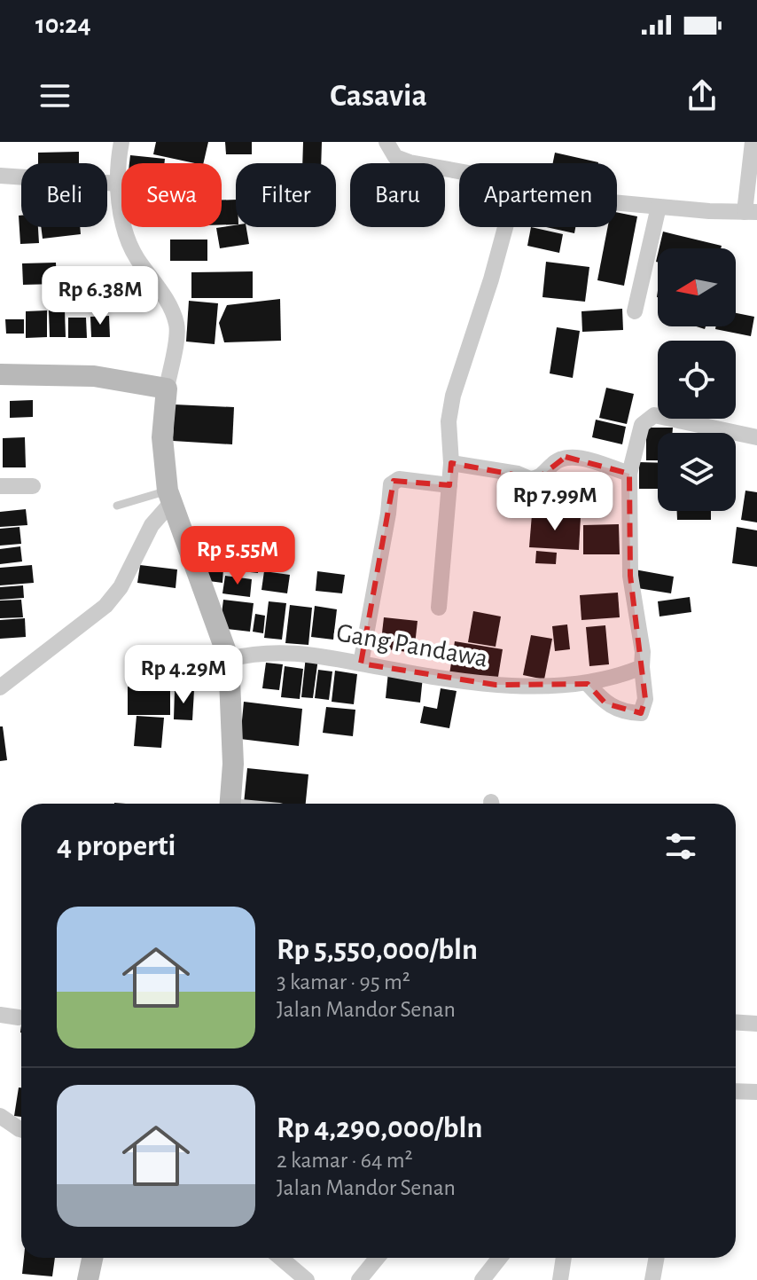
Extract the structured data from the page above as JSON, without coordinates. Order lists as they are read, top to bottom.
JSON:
{
  "streets": {
    "street": ["Gang Pandawa"]
  },
  "north": "left",
  "page": {
    "status": "10:24",
    "header": "Casavia",
    "chip": [
      "Beli",
      "Sewa",
      "Filter",
      "Baru",
      "Apartemen"
    ],
    "price": [
      "Rp 6.38M",
      "Rp 7.99M",
      "Rp 5.55M",
      "Rp 4.29M"
    ],
    "heading": "4 properti",
    "list": [
      {
        "name": "Rp 5,550,000/bln",
        "note": "3 kamar · 95 m² · Jalan Mandor Senan"
      },
      {
        "name": "Rp 4,290,000/bln",
        "note": "2 kamar · 64 m² · Jalan Mandor Senan"
      }
    ]
  }
}
